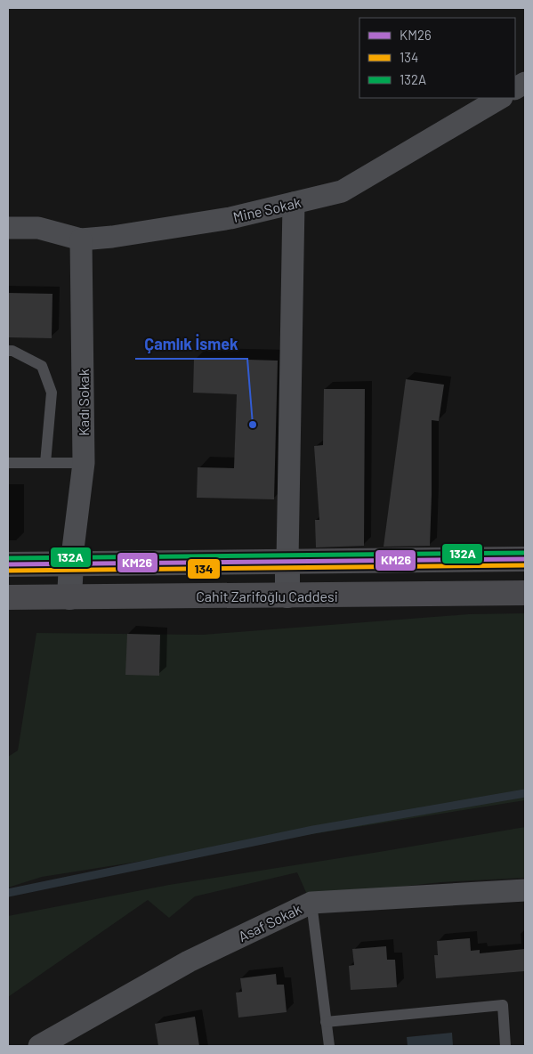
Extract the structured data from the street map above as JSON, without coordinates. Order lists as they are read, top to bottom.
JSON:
{
  "streets": {
    "main road": ["Cahit Zarifoğlu Caddesi"],
    "street": ["Mine Sokak", "Kadı Sokak", "Asaf Sokak"]
  },
  "crossings": [
    ["Mine Sokak", "Kadı Sokak"]
  ],
  "places": ["Çamlık İsmek"],
  "lines": ["transit line 132A", "transit line KM26", "transit line 134"],
  "legend": ["KM26", "134", "132A"]
}
